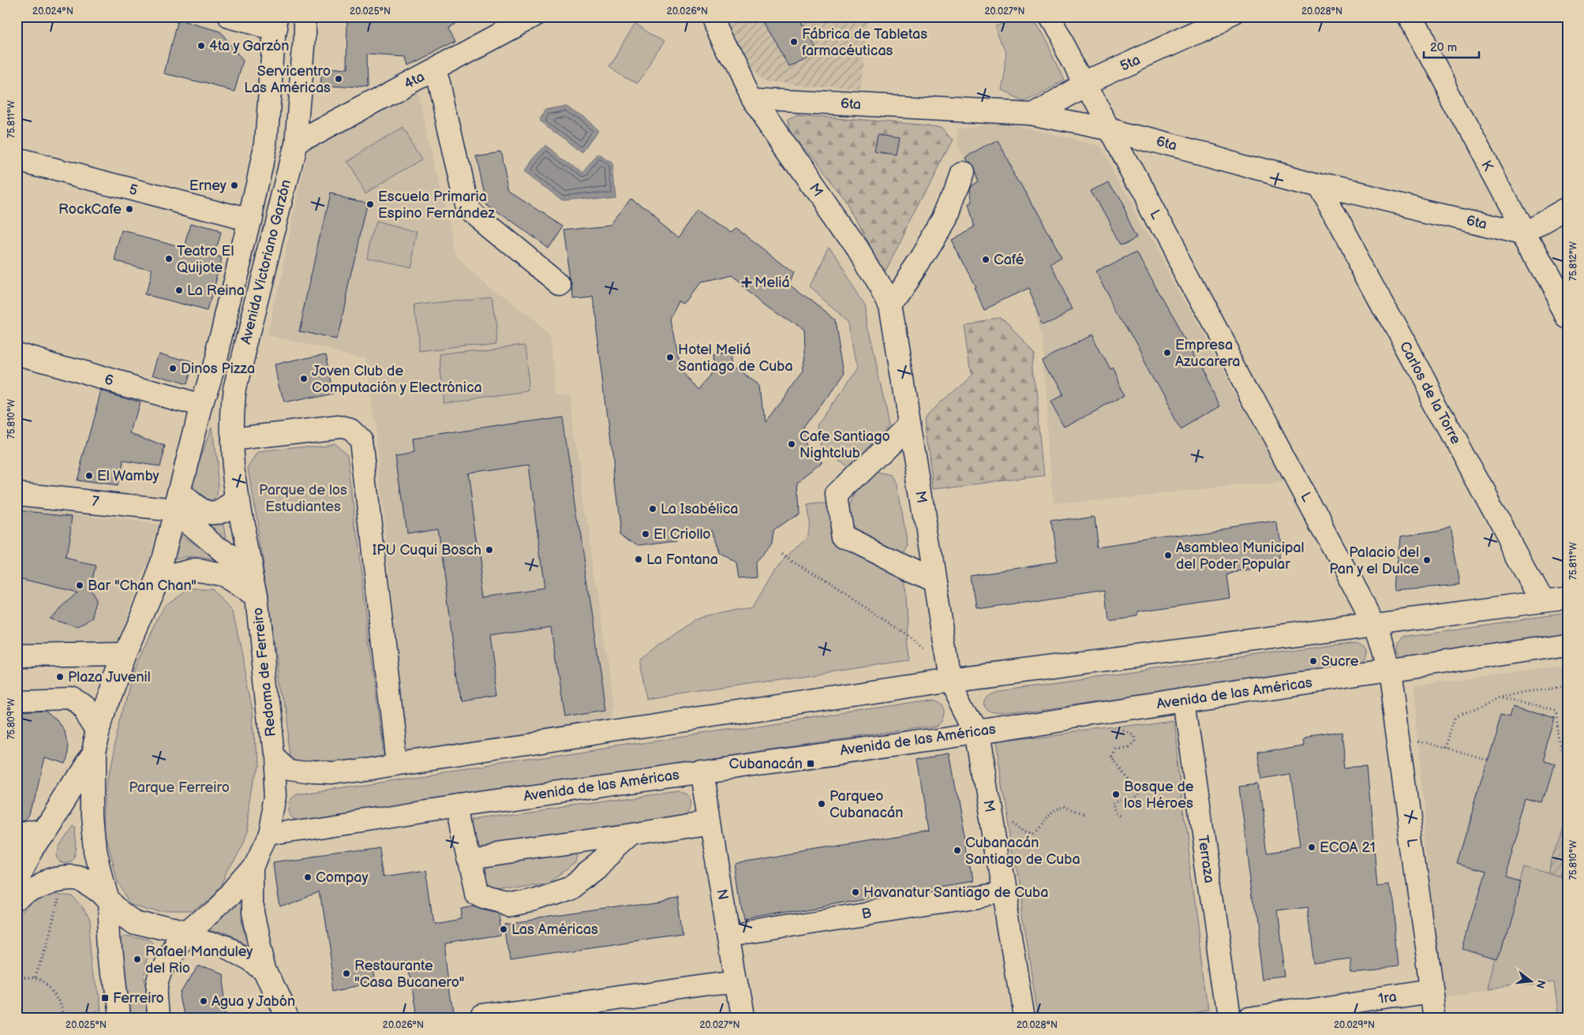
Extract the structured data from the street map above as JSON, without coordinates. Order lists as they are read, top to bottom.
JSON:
{
  "streets": {
    "street": [
      "5ta",
      "4ta",
      "6ta",
      "K",
      "5",
      "M",
      "L",
      "Avenida Victoriano Garzón",
      "6",
      "Carlos de la Torre",
      "7",
      "Redoma de Ferreiro",
      "Avenida de las Américas",
      "Terraza",
      "N",
      "B",
      "1ra"
    ]
  },
  "crossings": [
    ["5ta", "6ta"],
    ["5ta", "L"],
    ["4ta", "Avenida Victoriano Garzón"],
    ["6ta", "K"],
    ["6ta", "M"],
    ["6ta", "L"],
    ["6ta", "Carlos de la Torre"],
    ["5", "Avenida Victoriano Garzón"],
    ["M", "Avenida de las Américas"],
    ["M", "B"],
    ["L", "Avenida de las Américas"],
    ["L", "1ra"],
    ["Avenida Victoriano Garzón", "6"],
    ["Avenida Victoriano Garzón", "7"],
    ["Avenida Victoriano Garzón", "Redoma de Ferreiro"],
    ["Redoma de Ferreiro", "Avenida de las Américas"],
    ["Avenida de las Américas", "Terraza"],
    ["Avenida de las Américas", "N"],
    ["N", "B"]
  ],
  "parks": ["Parque de los Estudiantes", "Parque Ferreiro"],
  "places": {
    "other": [
      "Fábrica de Tabletas farmacéuticas",
      "4ta y Garzón",
      "Servicentro Las Américas",
      "Erney",
      "Escuela Primaria Espino Fernández",
      "RockCafe",
      "Teatro El Quijote",
      "Café",
      "La Reina",
      "Empresa Azucarera",
      "Hotel Meliá Santiago de Cuba",
      "Dinos Pizza",
      "Joven Club de Computación y Electrónica",
      "Cafe Santiago Nightclub",
      "El Wamby",
      "La Isabélica",
      "El Criollo",
      "IPU Cuqui Bosch",
      "Asamblea Municipal del Poder Popular",
      "La Fontana",
      "Palacio del Pan y el Dulce",
      "Bar \"Chan Chan\"",
      "Sucre",
      "Plaza Juvenil",
      "Bosque de los Héroes",
      "Parqueo Cubanacán",
      "ECOA 21",
      "Cubanacán Santiago de Cuba",
      "Compay",
      "Havanatur Santiago de Cuba",
      "Las Américas",
      "Rafael Manduley del Rio",
      "Restaurante \"Casa Bucanero\"",
      "Agua y Jabón"
    ],
    "health": ["Meliá"],
    "transit": ["Cubanacán", "Ferreiro"]
  },
  "scale_bar": "20 m",
  "north": "right",
  "coordinates": [
    "20.024°N",
    "20.025°N",
    "20.026°N",
    "20.027°N",
    "20.028°N",
    "75.811°W",
    "75.812°W",
    "75.810°W",
    "75.809°W",
    "20.029°N"
  ]
}
